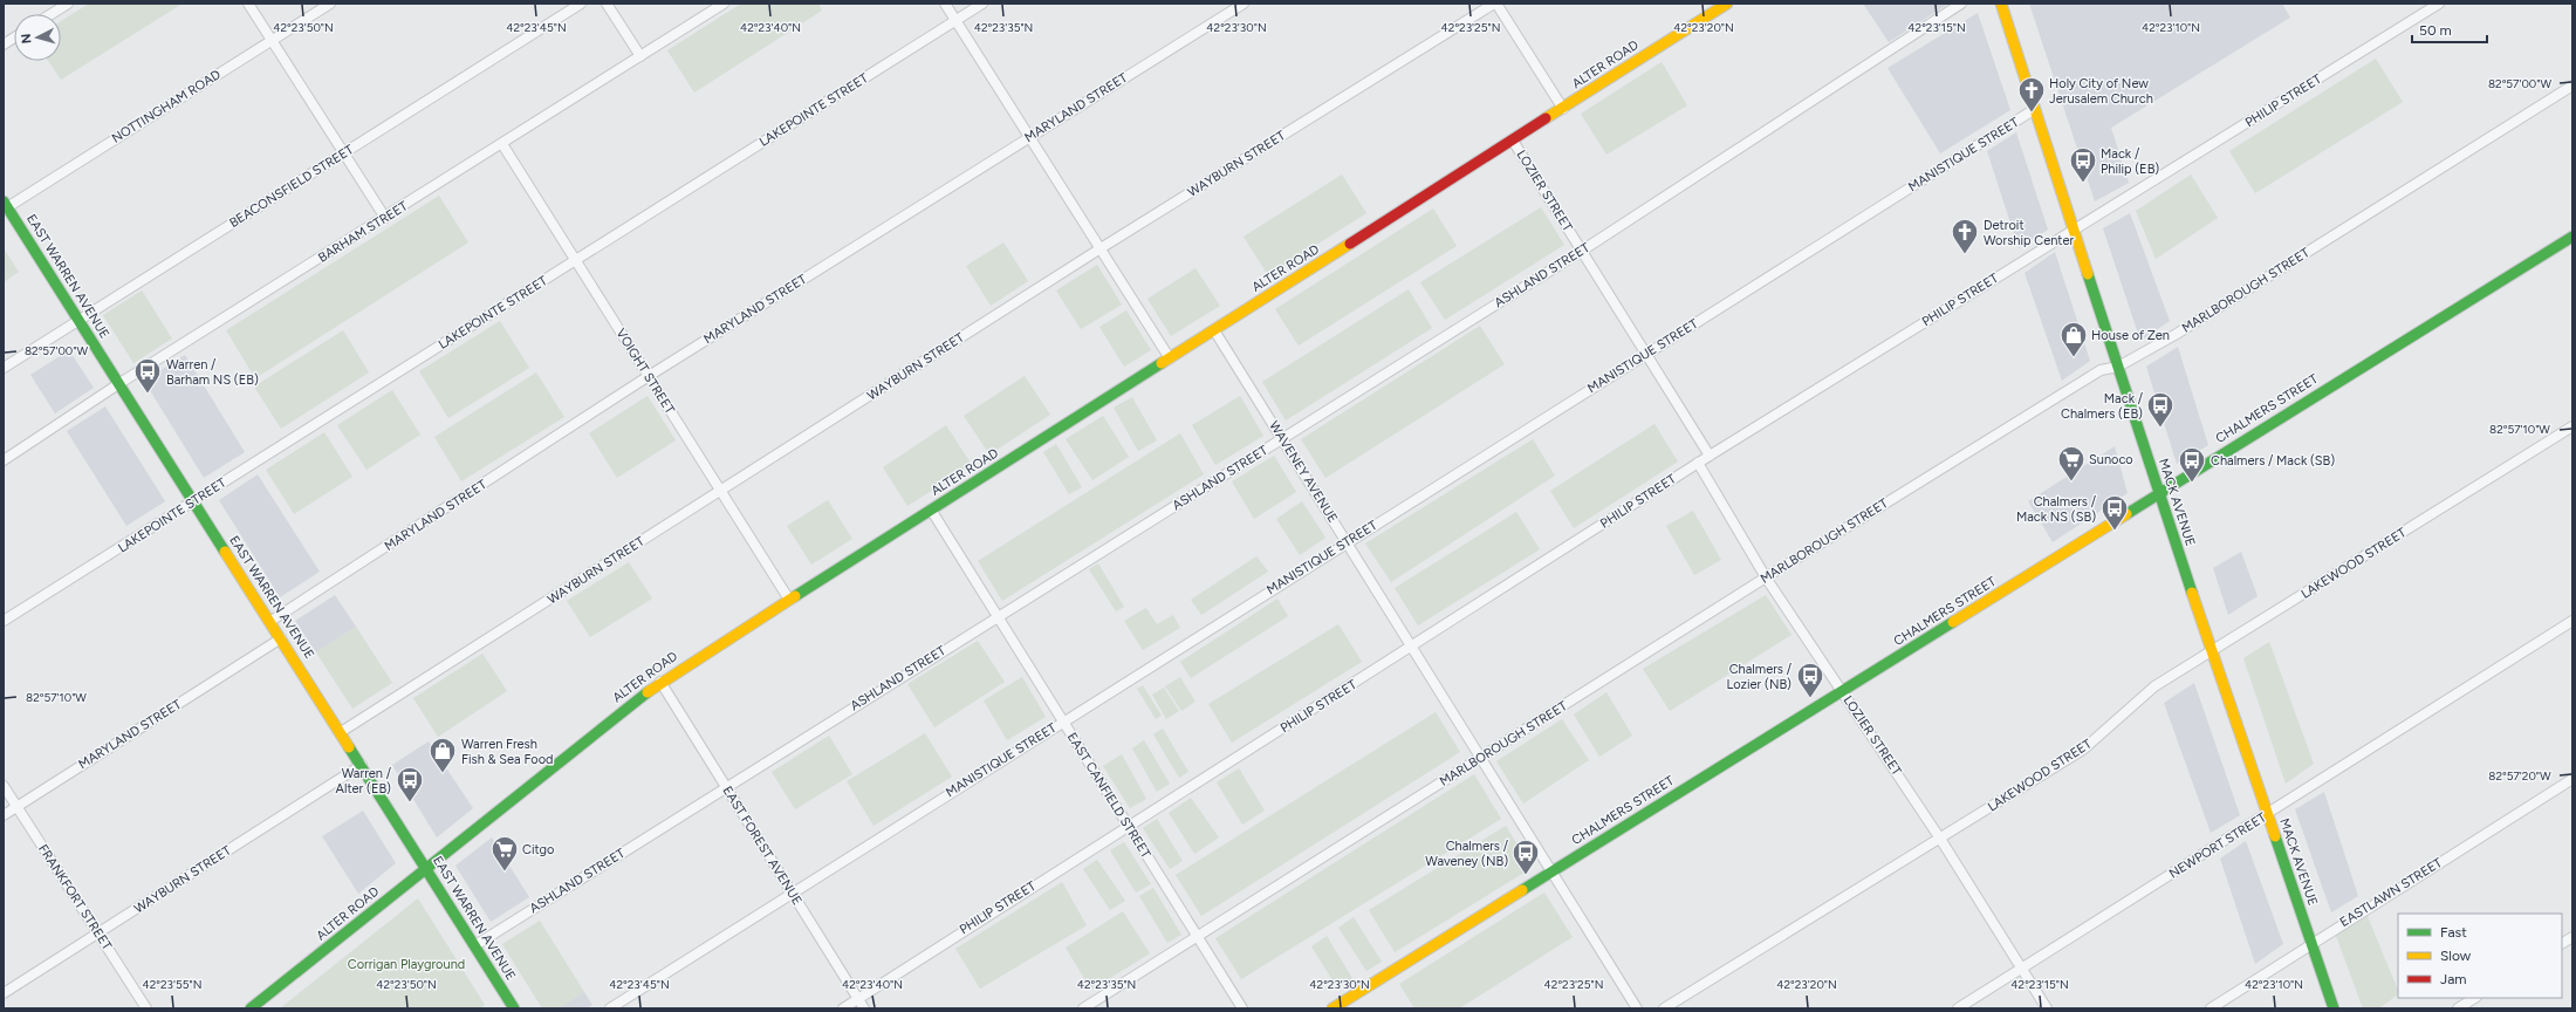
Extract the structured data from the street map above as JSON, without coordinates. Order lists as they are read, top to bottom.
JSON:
{
  "streets": {
    "street": [
      "ALTER ROAD",
      "PHILIP STREET",
      "NOTTINGHAM ROAD",
      "MARYLAND STREET",
      "LAKEPOINTE STREET",
      "MANISTIQUE STREET",
      "WAYBURN STREET",
      "BEACONSFIELD STREET",
      "LOZIER STREET",
      "BARHAM STREET",
      "ASHLAND STREET",
      "EAST WARREN AVENUE",
      "MARLBOROUGH STREET",
      "VOIGHT STREET",
      "CHALMERS STREET",
      "WAVENEY AVENUE",
      "MACK AVENUE",
      "LAKEWOOD STREET",
      "EAST CANFIELD STREET",
      "EAST FOREST AVENUE",
      "NEWPORT STREET",
      "EASTLAWN STREET",
      "FRANKFORT STREET"
    ]
  },
  "crossings": [
    ["ALTER ROAD", "LOZIER STREET"],
    ["ALTER ROAD", "EAST WARREN AVENUE"],
    ["ALTER ROAD", "VOIGHT STREET"],
    ["ALTER ROAD", "WAVENEY AVENUE"],
    ["ALTER ROAD", "EAST CANFIELD STREET"],
    ["ALTER ROAD", "EAST FOREST AVENUE"],
    ["PHILIP STREET", "LOZIER STREET"],
    ["PHILIP STREET", "WAVENEY AVENUE"],
    ["PHILIP STREET", "MACK AVENUE"],
    ["PHILIP STREET", "EAST CANFIELD STREET"],
    ["PHILIP STREET", "EAST FOREST AVENUE"],
    ["NOTTINGHAM ROAD", "EAST WARREN AVENUE"],
    ["MARYLAND STREET", "EAST WARREN AVENUE"],
    ["MARYLAND STREET", "VOIGHT STREET"],
    ["MARYLAND STREET", "FRANKFORT STREET"],
    ["LAKEPOINTE STREET", "EAST WARREN AVENUE"],
    ["LAKEPOINTE STREET", "VOIGHT STREET"],
    ["MANISTIQUE STREET", "LOZIER STREET"],
    ["MANISTIQUE STREET", "WAVENEY AVENUE"],
    ["MANISTIQUE STREET", "MACK AVENUE"],
    ["MANISTIQUE STREET", "EAST CANFIELD STREET"],
    ["MANISTIQUE STREET", "EAST FOREST AVENUE"],
    ["WAYBURN STREET", "EAST WARREN AVENUE"],
    ["WAYBURN STREET", "VOIGHT STREET"],
    ["WAYBURN STREET", "FRANKFORT STREET"],
    ["BEACONSFIELD STREET", "EAST WARREN AVENUE"],
    ["LOZIER STREET", "ASHLAND STREET"],
    ["LOZIER STREET", "MARLBOROUGH STREET"],
    ["LOZIER STREET", "CHALMERS STREET"],
    ["LOZIER STREET", "LAKEWOOD STREET"],
    ["LOZIER STREET", "NEWPORT STREET"],
    ["BARHAM STREET", "EAST WARREN AVENUE"],
    ["BARHAM STREET", "VOIGHT STREET"],
    ["ASHLAND STREET", "EAST WARREN AVENUE"],
    ["ASHLAND STREET", "WAVENEY AVENUE"],
    ["ASHLAND STREET", "EAST CANFIELD STREET"],
    ["ASHLAND STREET", "EAST FOREST AVENUE"],
    ["MARLBOROUGH STREET", "WAVENEY AVENUE"],
    ["MARLBOROUGH STREET", "MACK AVENUE"],
    ["MARLBOROUGH STREET", "EAST CANFIELD STREET"],
    ["CHALMERS STREET", "WAVENEY AVENUE"],
    ["CHALMERS STREET", "MACK AVENUE"],
    ["MACK AVENUE", "LAKEWOOD STREET"],
    ["MACK AVENUE", "NEWPORT STREET"],
    ["MACK AVENUE", "EASTLAWN STREET"]
  ],
  "parks": ["Corrigan Playground"],
  "places": {
    "church": ["Holy City of New Jerusalem Church", "Detroit Worship Center"],
    "bus stop": [
      "Mack / Philip (EB)",
      "Warren / Barham NS (EB)",
      "Mack / Chalmers (EB)",
      "Chalmers / Mack (SB)",
      "Chalmers / Mack NS (SB)",
      "Chalmers / Lozier (NB)",
      "Warren / Alter (EB)",
      "Chalmers / Waveney (NB)"
    ],
    "shop": ["House of Zen", "Warren Fresh Fish & Sea Food"],
    "supermarket": ["Sunoco", "Citgo"]
  },
  "legend": ["Fast", "Slow", "Jam"],
  "scale_bar": "50 m",
  "north": "left",
  "coordinates": [
    "42°23'50\"N",
    "42°23'45\"N",
    "42°23'40\"N",
    "42°23'35\"N",
    "42°23'30\"N",
    "42°23'25\"N",
    "42°23'20\"N",
    "42°23'15\"N",
    "42°23'10\"N",
    "82°57'00\"W",
    "82°57'10\"W",
    "82°57'20\"W",
    "42°23'55\"N"
  ]
}
